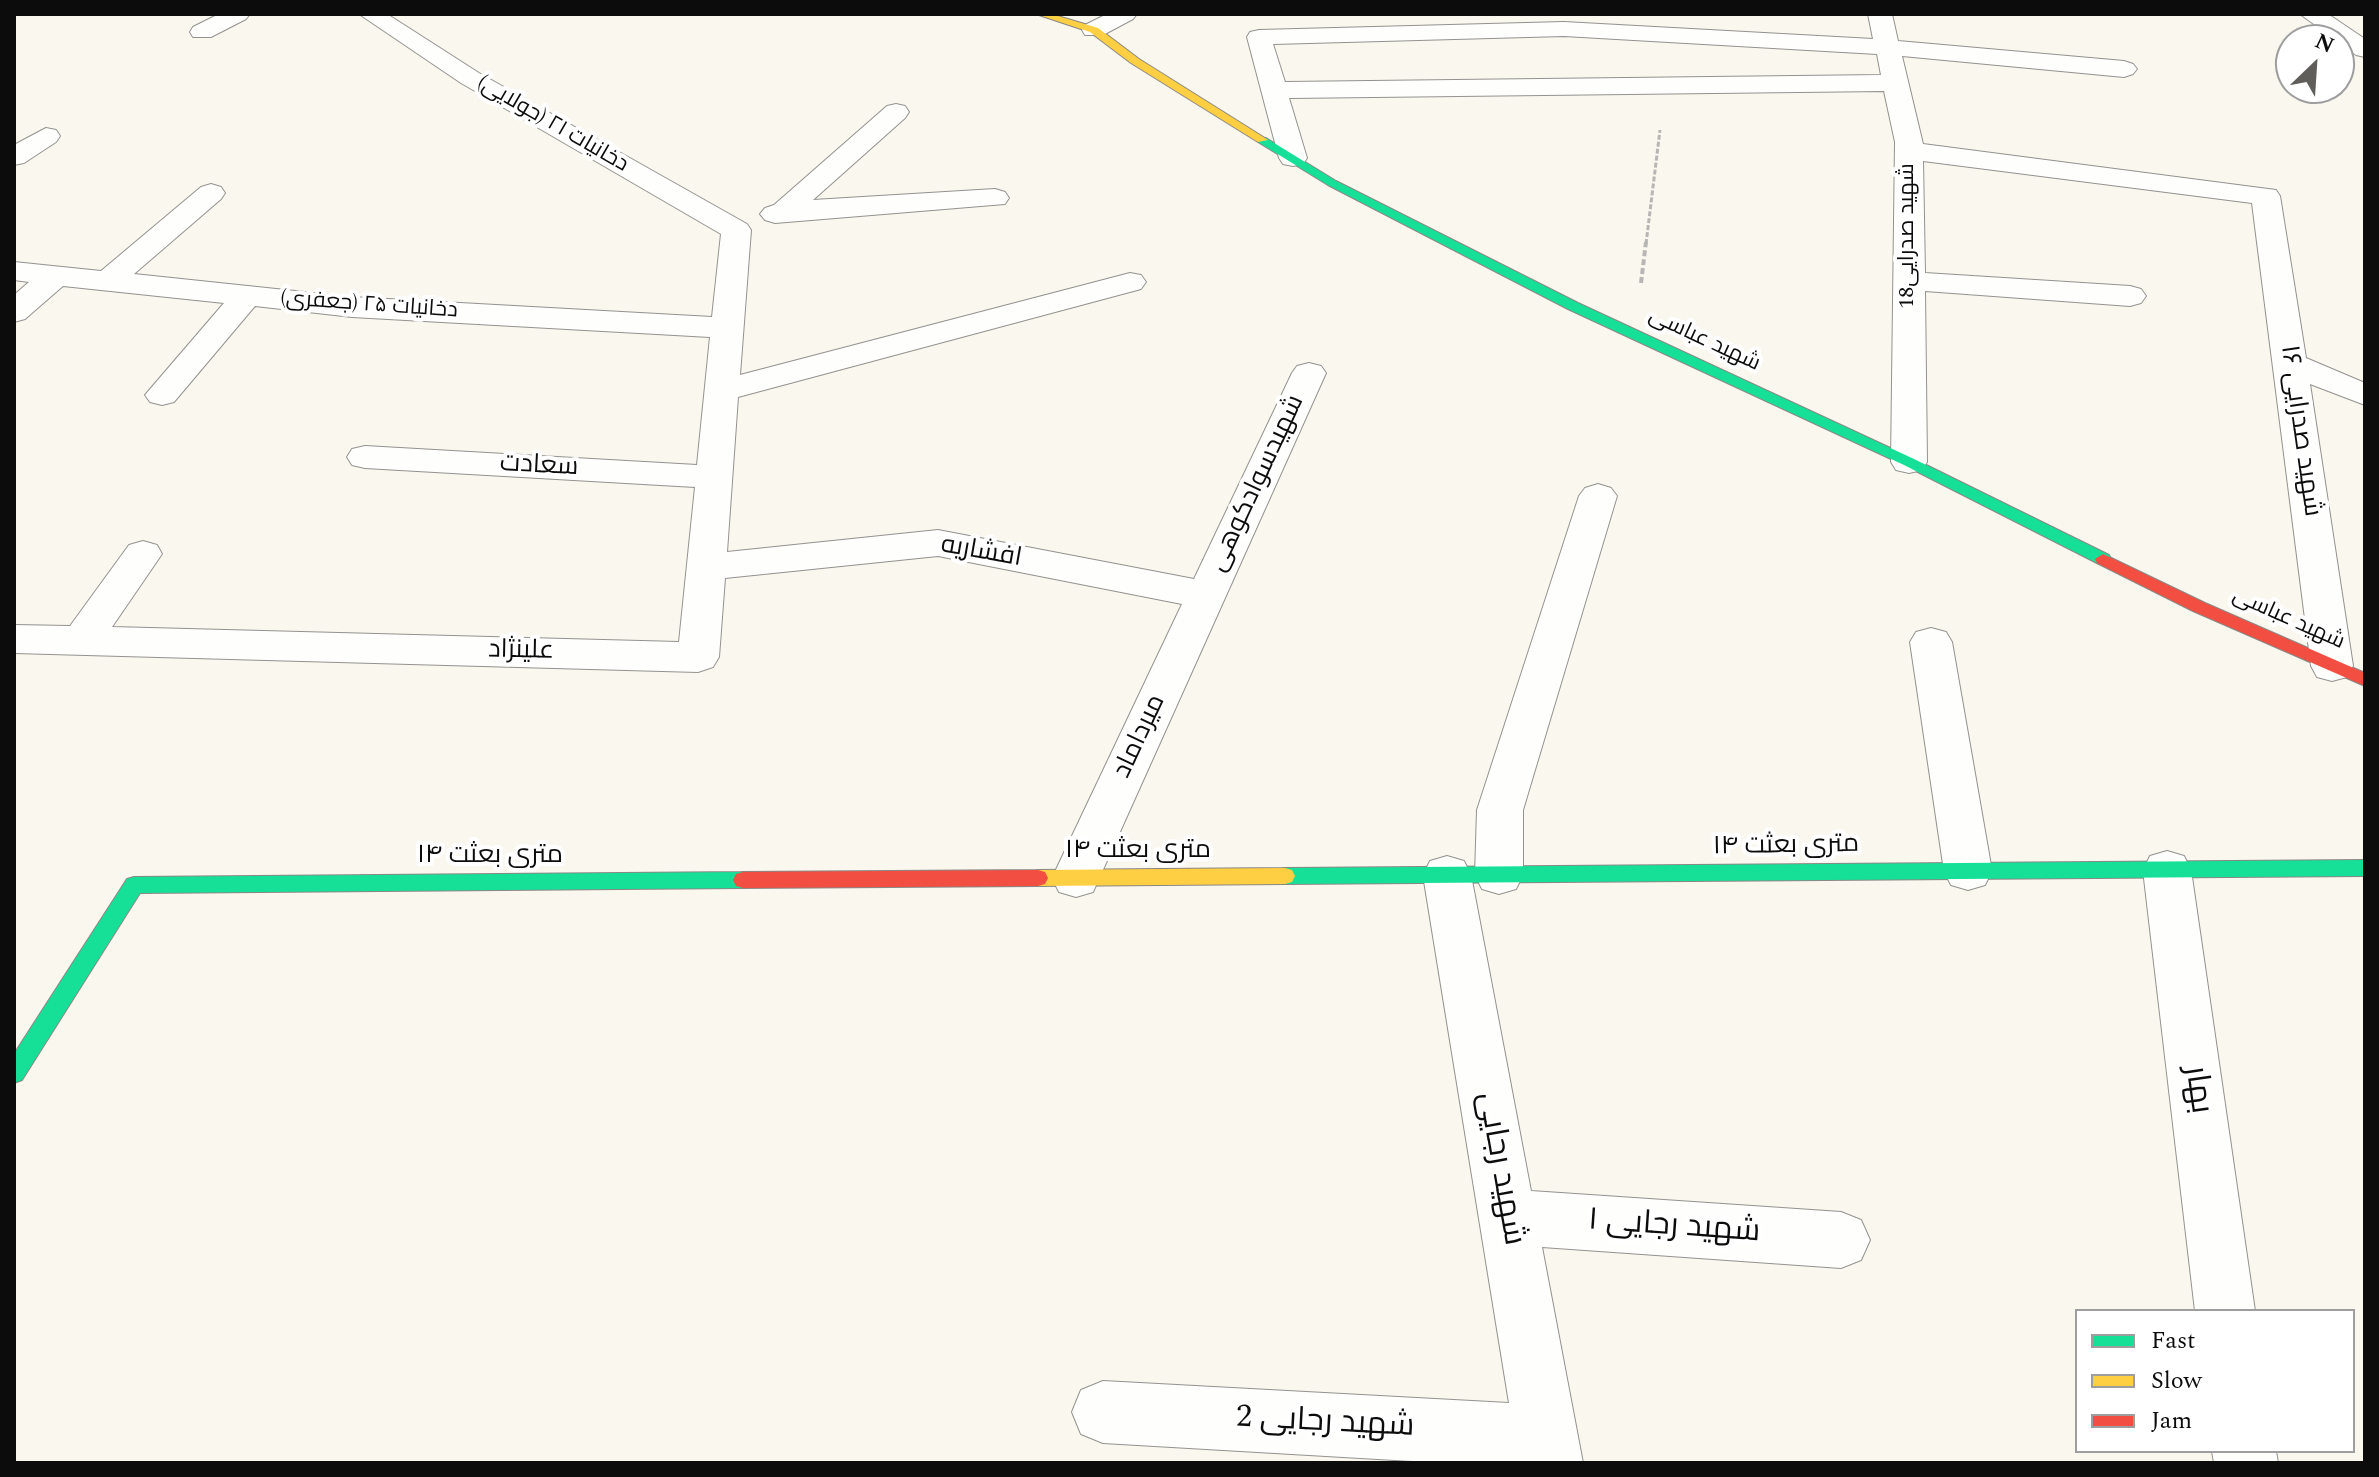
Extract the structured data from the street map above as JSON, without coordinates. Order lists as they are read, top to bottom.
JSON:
{
  "streets": {
    "street": [
      "دخانیات ۲۱ (جولایی)",
      "شهید صدرایی18",
      "دخانیات ۲۵ (جعفری)",
      "شهید عباسی",
      "شهید صدرایی ۱۶",
      "سعادت",
      "شهیدسوادکوهی",
      "افشاریه",
      "علینژاد",
      "میرداماد",
      "۱۴ متری بعثت",
      "بهار",
      "شهید رجایی",
      "شهید رجایی ۱",
      "شهید رجایی 2"
    ]
  },
  "crossings": [
    ["دخانیات ۲۱ (جولایی)", "علینژاد"],
    ["شهید صدرایی18", "شهید عباسی"],
    ["شهید صدرایی18", "شهید صدرایی ۱۶"],
    ["دخانیات ۲۵ (جعفری)", "علینژاد"],
    ["شهید عباسی", "شهید صدرایی ۱۶"],
    ["سعادت", "علینژاد"],
    ["شهیدسوادکوهی", "افشاریه"],
    ["شهیدسوادکوهی", "میرداماد"],
    ["افشاریه", "علینژاد"],
    ["افشاریه", "میرداماد"],
    ["میرداماد", "۱۴ متری بعثت"],
    ["۱۴ متری بعثت", "بهار"],
    ["۱۴ متری بعثت", "شهید رجایی"],
    ["شهید رجایی", "شهید رجایی ۱"],
    ["شهید رجایی", "شهید رجایی 2"]
  ],
  "legend": ["Fast", "Slow", "Jam"],
  "north": "top right"
}
